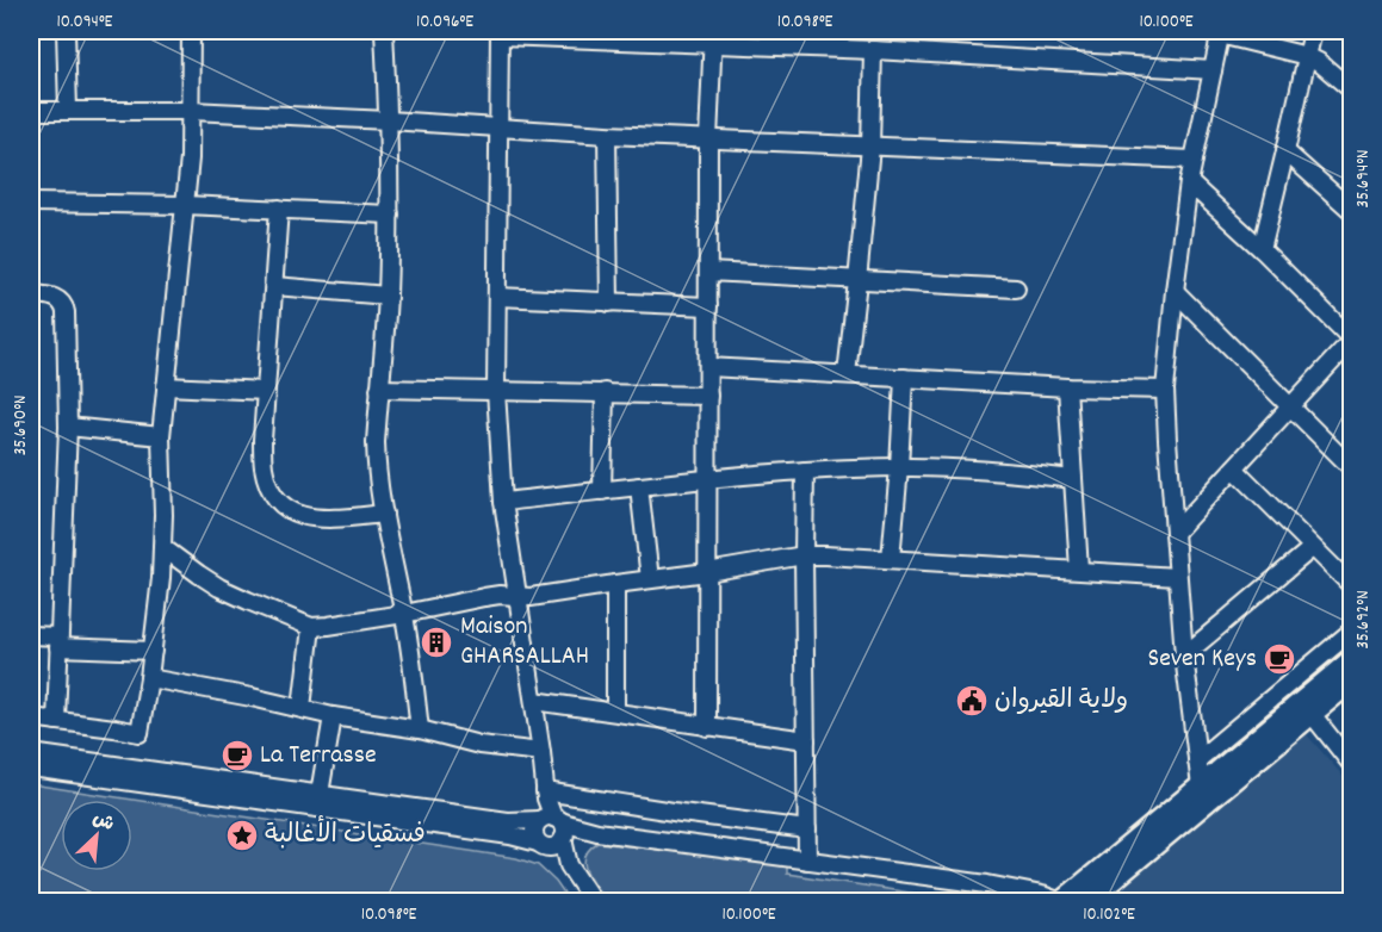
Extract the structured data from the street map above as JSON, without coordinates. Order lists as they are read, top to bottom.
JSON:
{
  "places": {
    "building": ["Maison GHARSALLAH"],
    "cafe": ["Seven Keys", "La Terrasse"],
    "public building": ["ولاية القيروان"],
    "place": ["فسقيات الأغالبة"]
  },
  "north": "top right",
  "coordinates": [
    "10.094°E",
    "10.096°E",
    "10.098°E",
    "10.100°E",
    "35.694°N",
    "35.690°N",
    "35.692°N",
    "10.102°E"
  ]
}
